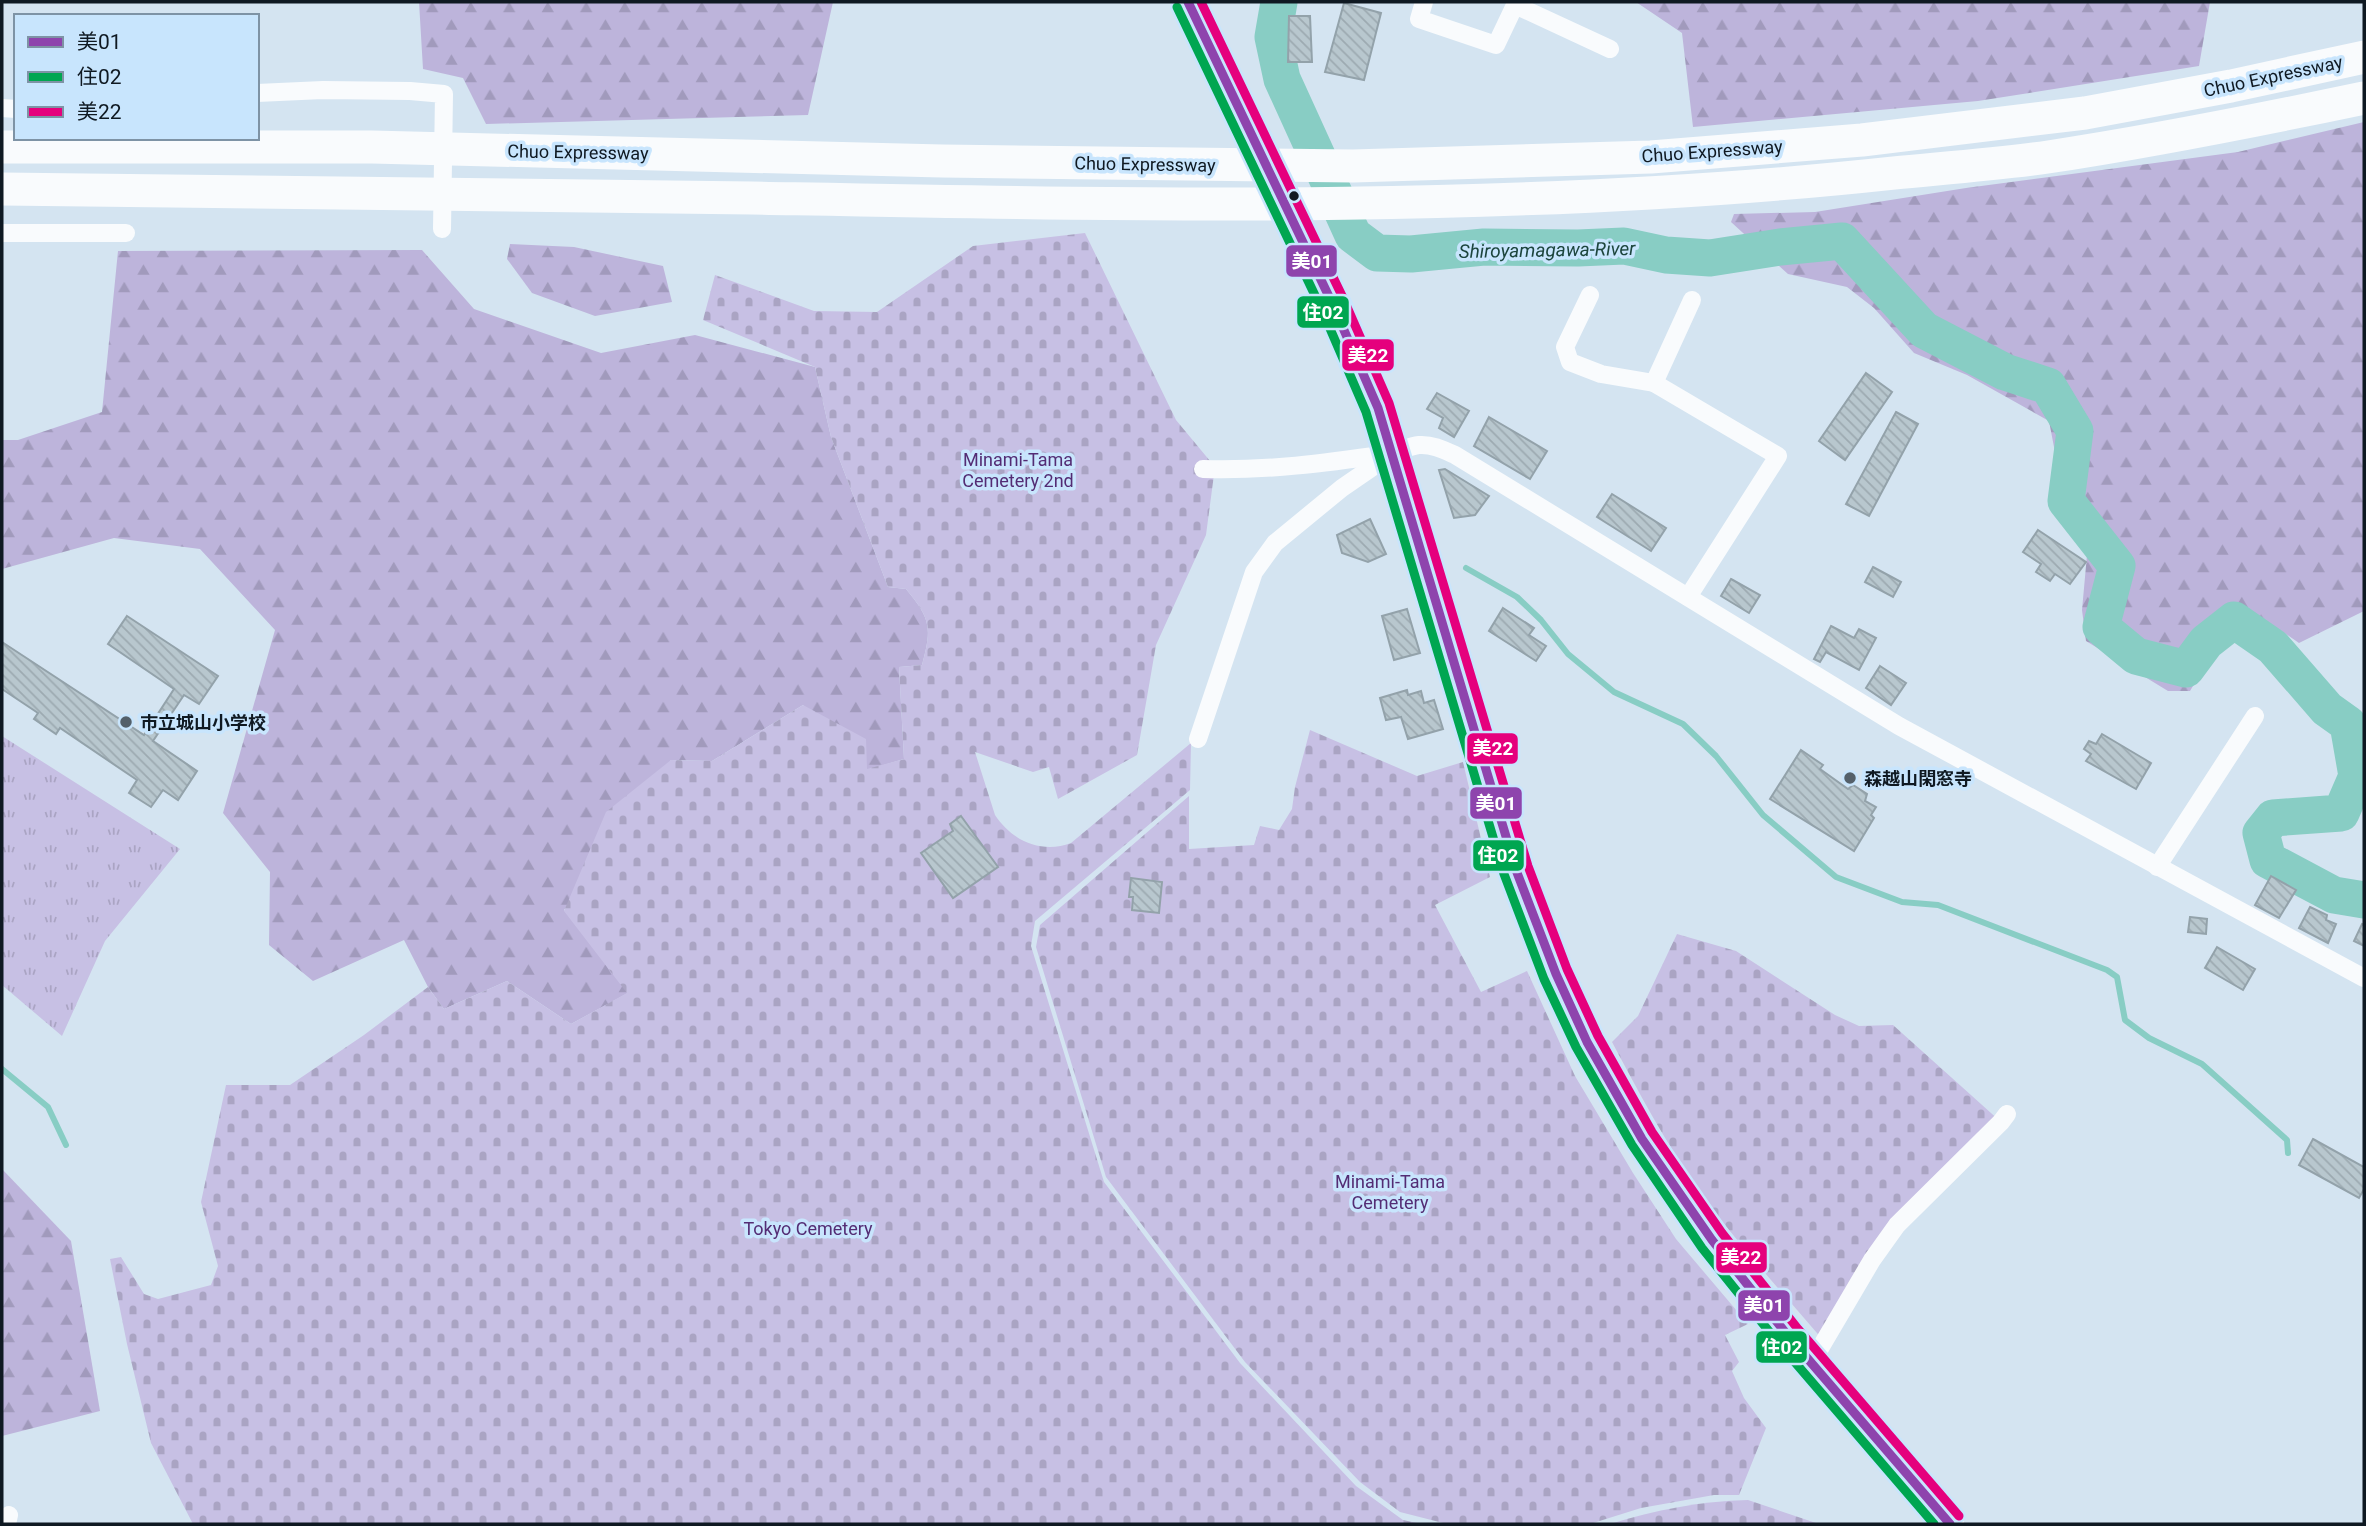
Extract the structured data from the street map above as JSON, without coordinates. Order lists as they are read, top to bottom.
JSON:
{
  "streets": {
    "highway": ["Chuo Expressway"]
  },
  "water": ["Shiroyamagawa-River"],
  "parks": ["Minami-Tama Cemetery 2nd", "Minami-Tama Cemetery", "Tokyo Cemetery"],
  "places": ["市立城山小学校", "森越山閑窓寺"],
  "lines": ["transit line 美01", "transit line 美22", "transit line 住02"],
  "legend": ["美01", "住02", "美22"]
}
